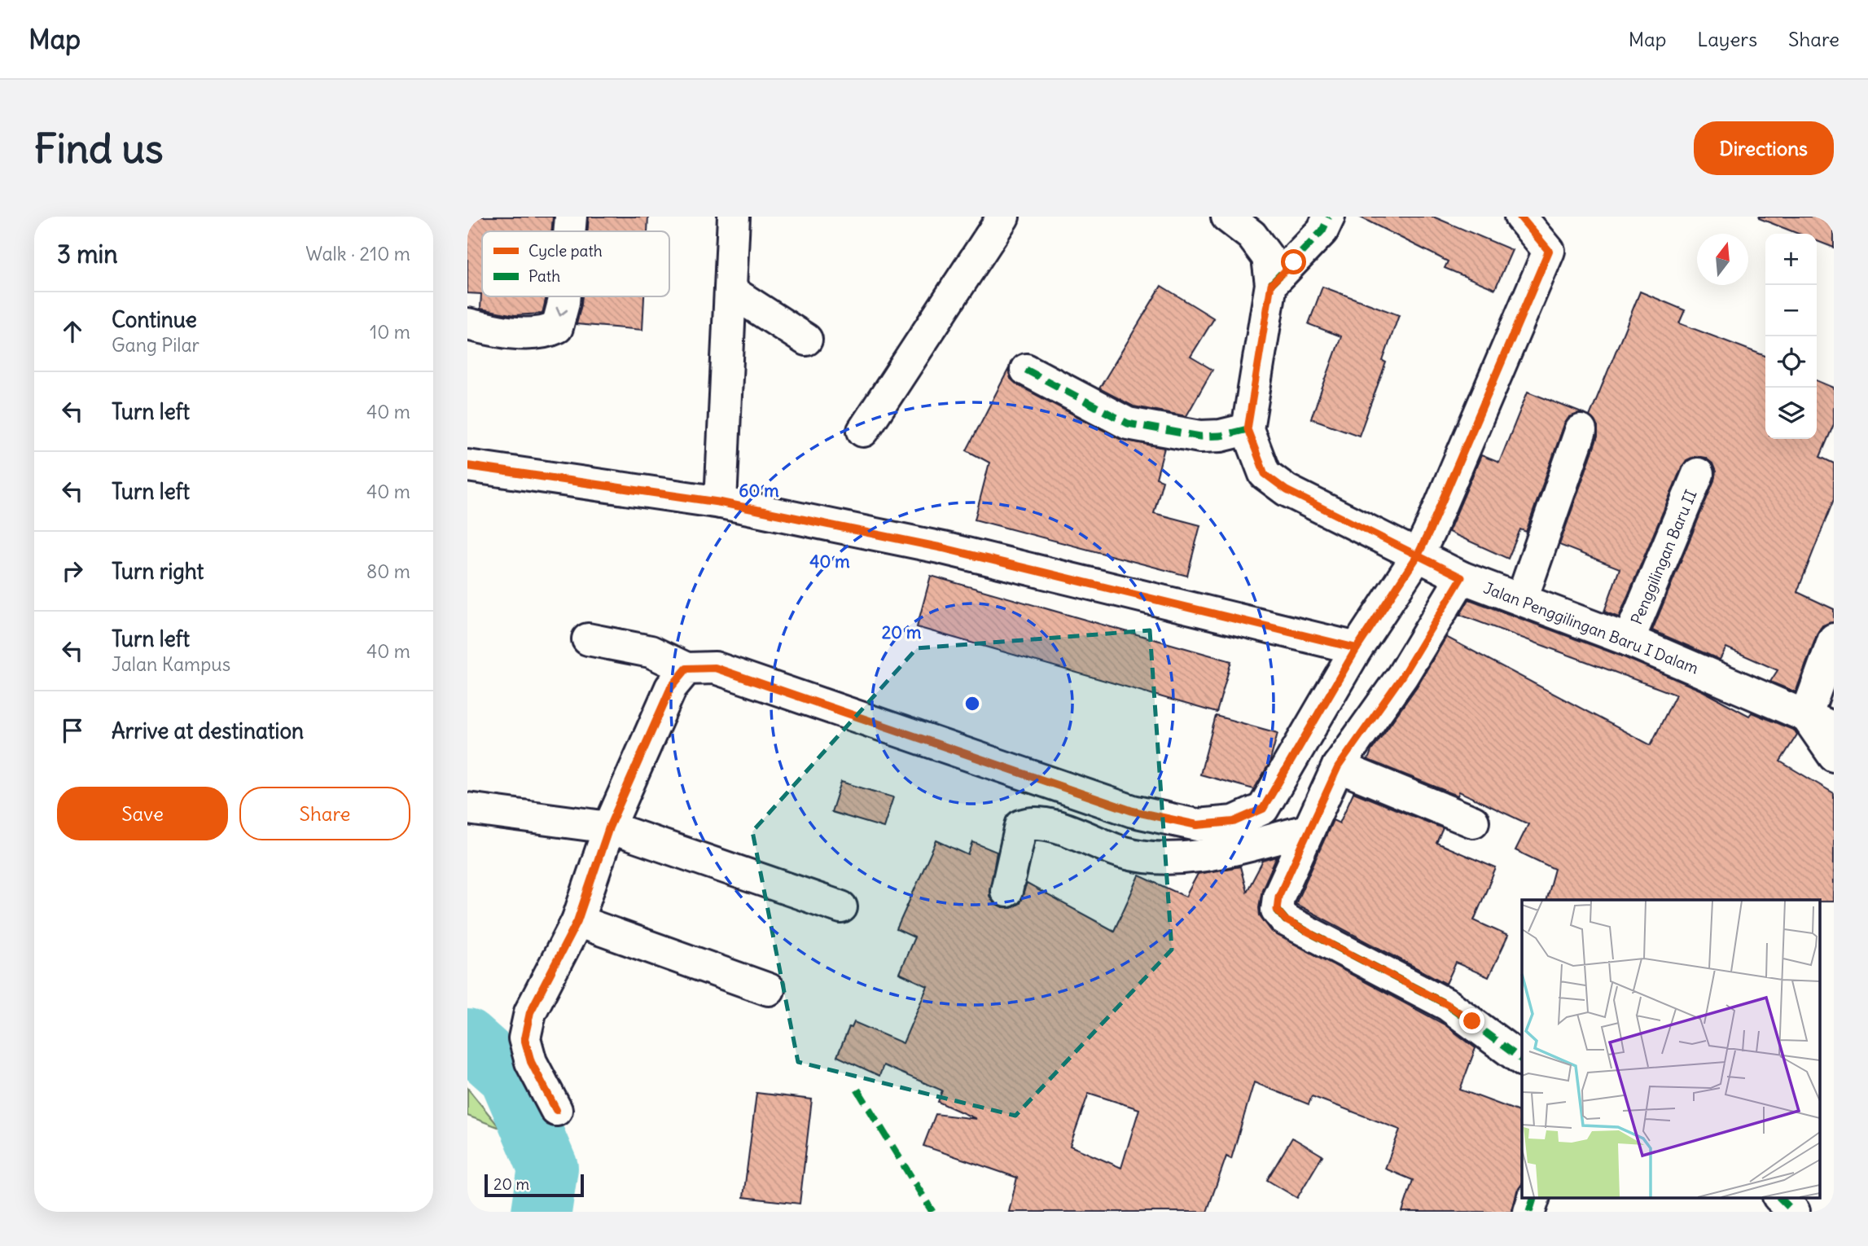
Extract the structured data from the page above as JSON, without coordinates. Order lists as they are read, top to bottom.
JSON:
{
  "streets": {
    "street": ["Penggilingan Baru II", "Jalan Penggilingan Baru I Dalam"]
  },
  "crossings": [
    ["Penggilingan Baru II", "Jalan Penggilingan Baru I Dalam"]
  ],
  "legend": ["Cycle path", "Path"],
  "scale_bar": "20 m",
  "north": "top",
  "page": {
    "header": "Map",
    "nav": ["Map", "Layers", "Share"],
    "buttons": [
      "Directions",
      ["Save", "Share"]
    ],
    "title": "Find us",
    "heading": ["3 min", "Walk · 210 m"],
    "map_buttons": ["+", "−"],
    "list": [
      ["Continue", "Gang Pilar", "10 m"],
      ["Turn left", "40 m"],
      ["Turn left", "40 m"],
      ["Turn right", "80 m"],
      ["Turn left", "Jalan Kampus", "40 m"],
      "Arrive at destination"
    ],
    "scale": "20 m"
  },
  "rings": ["60 m", "40 m", "20 m"]
}
